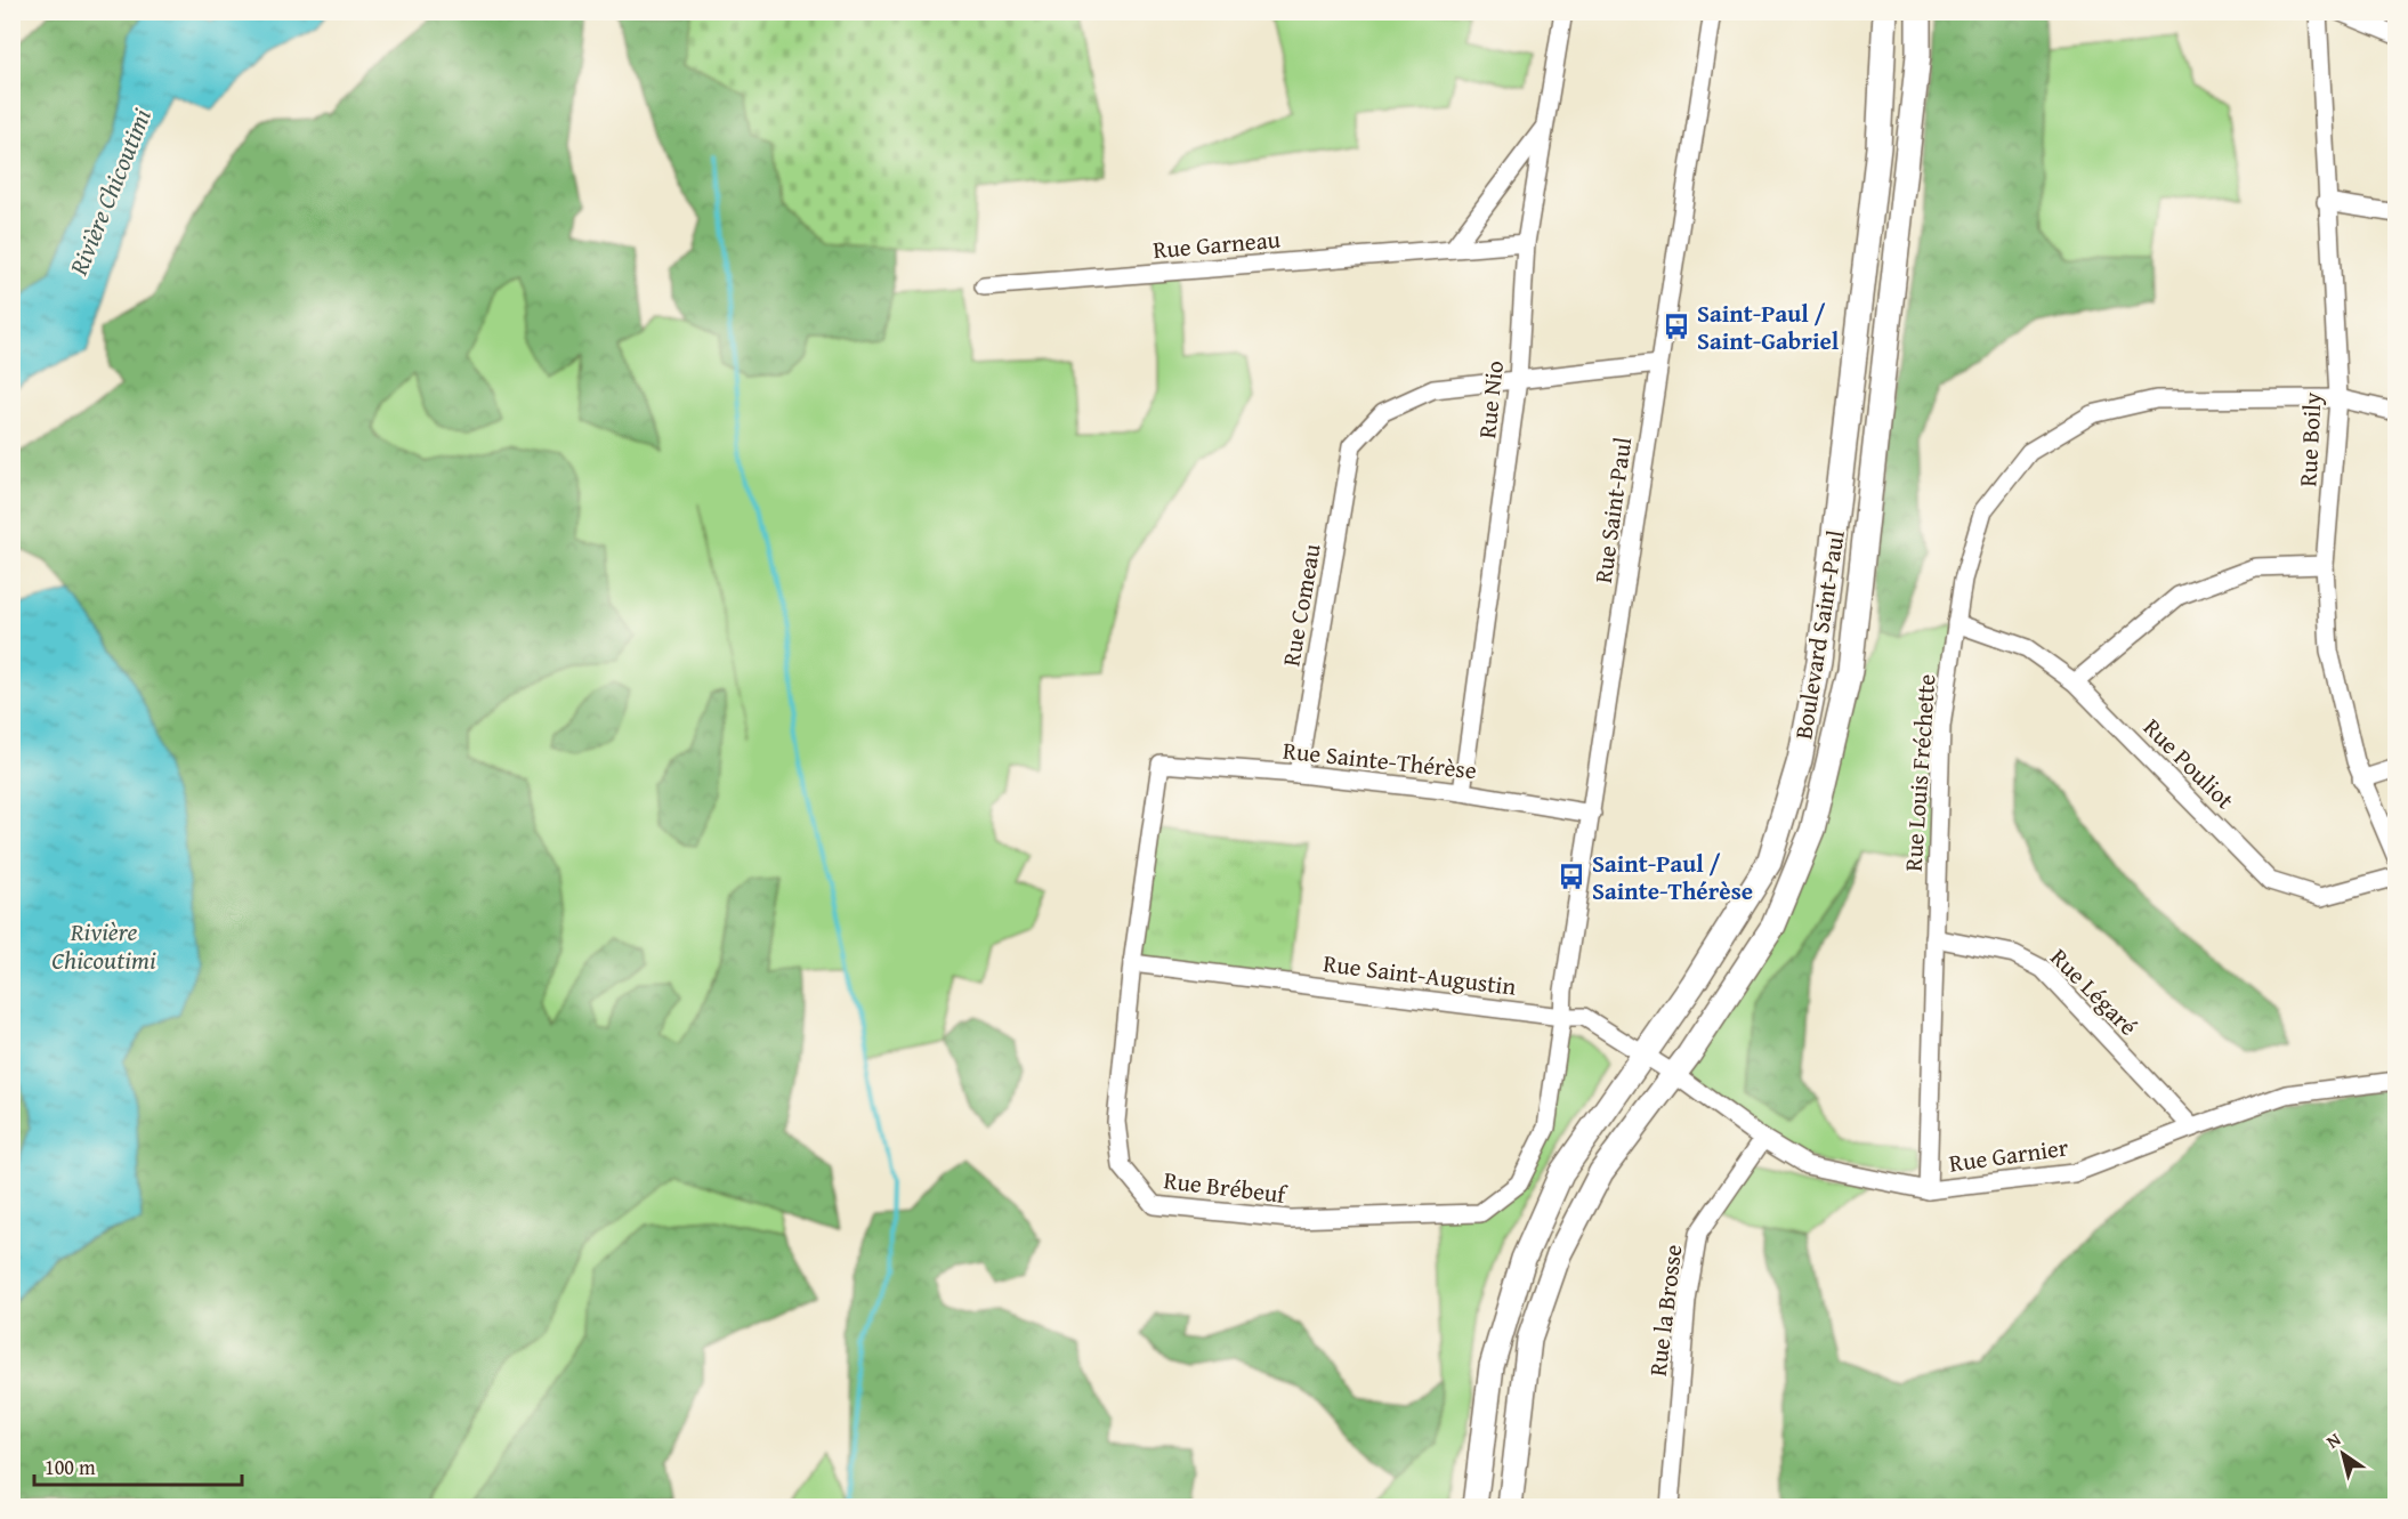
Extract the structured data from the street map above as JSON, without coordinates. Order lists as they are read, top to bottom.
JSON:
{
  "streets": {
    "main road": ["Boulevard Saint-Paul"],
    "street": [
      "Rue Garneau",
      "Rue Nio",
      "Rue Boily",
      "Rue Saint-Paul",
      "Rue Comeau",
      "Rue Sainte-Thérèse",
      "Rue Pouliot",
      "Rue Louis Fréchette",
      "Rue Saint-Augustin",
      "Rue Légaré",
      "Rue Garnier",
      "Rue Brébeuf",
      "Rue la Brosse"
    ]
  },
  "crossings": [
    ["Rue Garneau", "Rue Nio"],
    ["Rue Nio", "Rue Comeau"],
    ["Rue Nio", "Rue Sainte-Thérèse"],
    ["Rue Boily", "Rue Louis Fréchette"],
    ["Rue Saint-Paul", "Rue Sainte-Thérèse"],
    ["Rue Saint-Paul", "Rue Saint-Augustin"],
    ["Rue Saint-Paul", "Rue Brébeuf"],
    ["Rue Comeau", "Rue Sainte-Thérèse"],
    ["Boulevard Saint-Paul", "Rue Saint-Augustin"],
    ["Boulevard Saint-Paul", "Rue Garnier"],
    ["Rue Sainte-Thérèse", "Rue Brébeuf"],
    ["Rue Pouliot", "Rue Louis Fréchette"],
    ["Rue Louis Fréchette", "Rue Légaré"],
    ["Rue Louis Fréchette", "Rue Garnier"],
    ["Rue Saint-Augustin", "Rue Garnier"],
    ["Rue Saint-Augustin", "Rue Brébeuf"],
    ["Rue Légaré", "Rue Garnier"],
    ["Rue Garnier", "Rue la Brosse"]
  ],
  "water": ["Rivière Chicoutimi"],
  "places": {
    "bus stop": ["Saint-Paul / Saint-Gabriel", "Saint-Paul / Sainte-Thérèse"]
  },
  "scale_bar": "100 m",
  "north": "top left"
}
